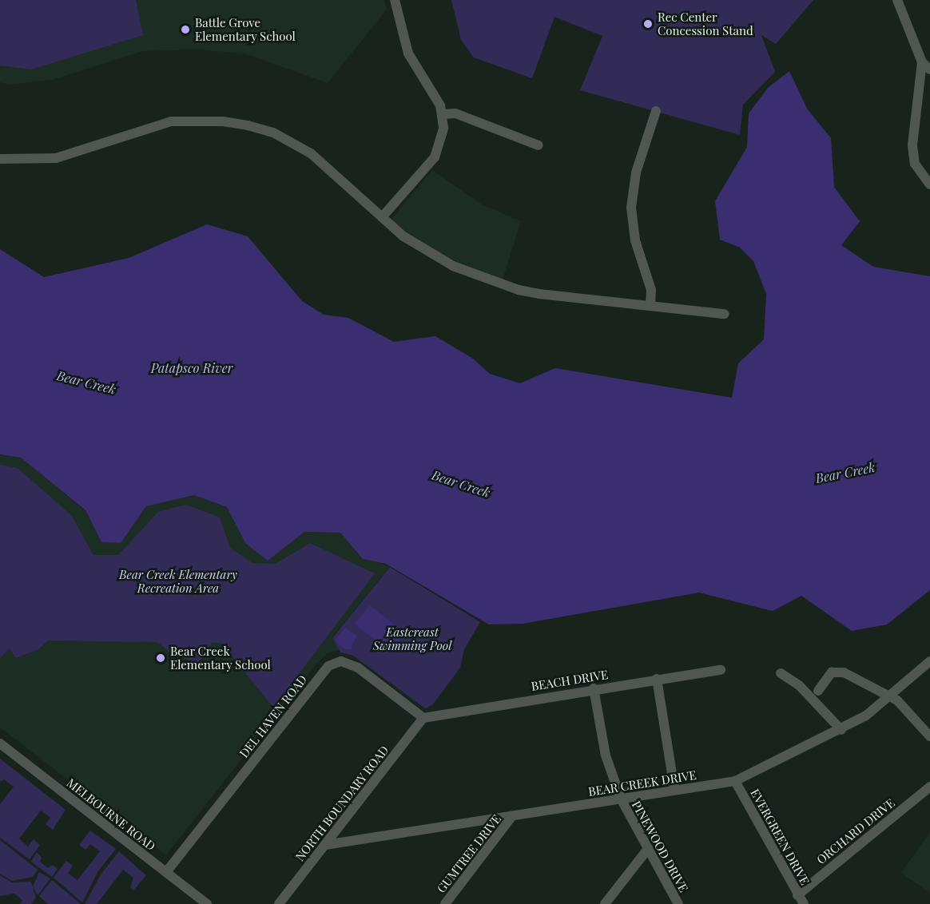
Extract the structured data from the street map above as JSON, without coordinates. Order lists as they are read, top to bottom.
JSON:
{
  "streets": {
    "street": [
      "BEACH DRIVE",
      "DEL HAVEN ROAD",
      "BEAR CREEK DRIVE",
      "NORTH BOUNDARY ROAD",
      "MELBOURNE ROAD",
      "ORCHARD DRIVE",
      "EVERGREEN DRIVE",
      "PINEWOOD DRIVE",
      "GUMTREE DRIVE"
    ]
  },
  "crossings": [
    ["BEACH DRIVE", "DEL HAVEN ROAD"],
    ["BEACH DRIVE", "NORTH BOUNDARY ROAD"],
    ["BEACH DRIVE", "PINEWOOD DRIVE"],
    ["DEL HAVEN ROAD", "NORTH BOUNDARY ROAD"],
    ["DEL HAVEN ROAD", "MELBOURNE ROAD"],
    ["BEAR CREEK DRIVE", "NORTH BOUNDARY ROAD"],
    ["BEAR CREEK DRIVE", "EVERGREEN DRIVE"],
    ["BEAR CREEK DRIVE", "PINEWOOD DRIVE"],
    ["BEAR CREEK DRIVE", "GUMTREE DRIVE"],
    ["ORCHARD DRIVE", "EVERGREEN DRIVE"]
  ],
  "water": ["Patapsco River", "Bear Creek"],
  "parks": ["Bear Creek Elementary Recreation Area", "Eastcreast Swimming Pool"],
  "places": ["Rec Center Concession Stand", "Battle Grove Elementary School", "Bear Creek Elementary School"]
}
